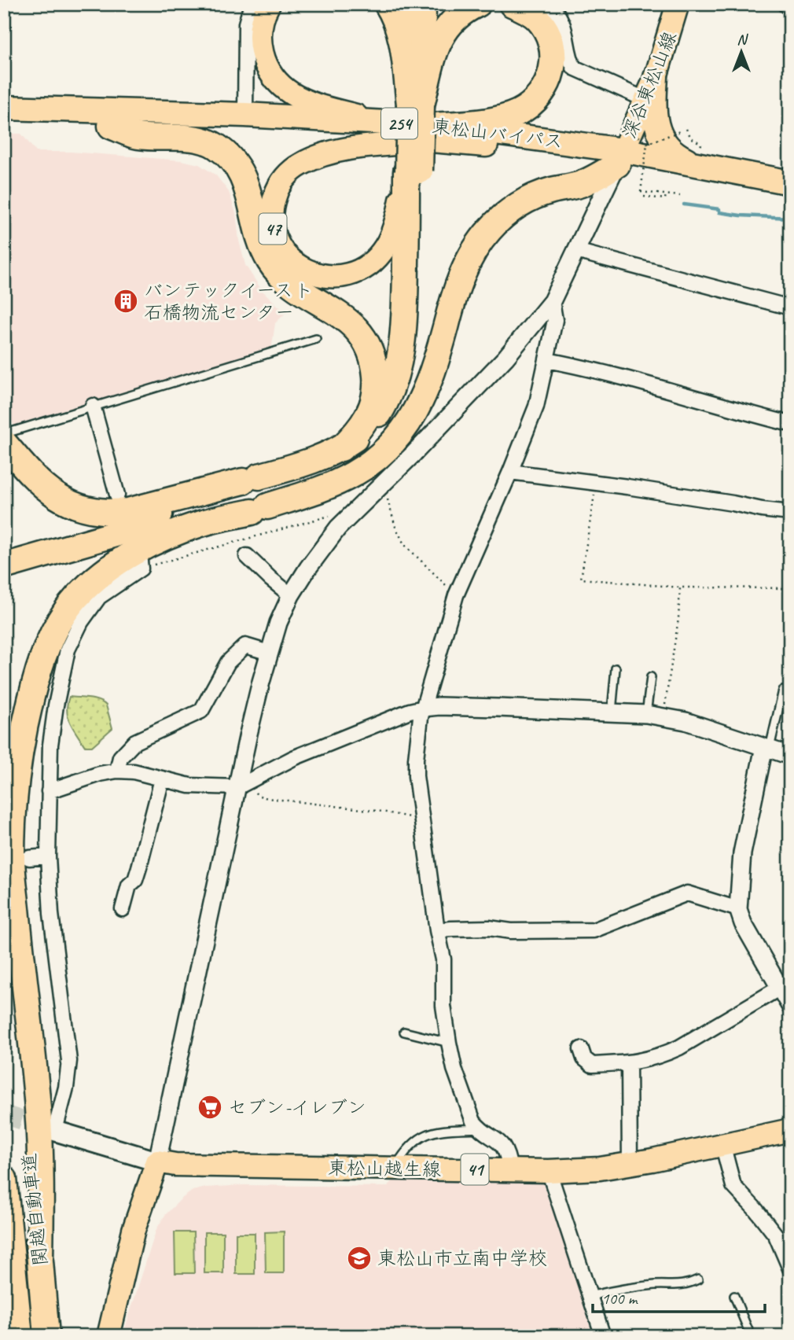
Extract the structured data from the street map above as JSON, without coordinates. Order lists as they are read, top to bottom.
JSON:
{
  "streets": {
    "highway": ["254", "東松山バイパス", "関越自動車道"],
    "main road": [
      "深谷東松山線",
      "47",
      "東松山越生線",
      "41"
    ]
  },
  "crossings": [
    ["深谷東松山線", "東松山バイパス"],
    ["東松山バイパス", "47"]
  ],
  "places": {
    "building": ["バンテックイースト 石橋物流センター"],
    "supermarket": ["セブン-イレブン"],
    "school or university": ["東松山市立南中学校"]
  },
  "scale_bar": "100 m",
  "north": "top"
}
